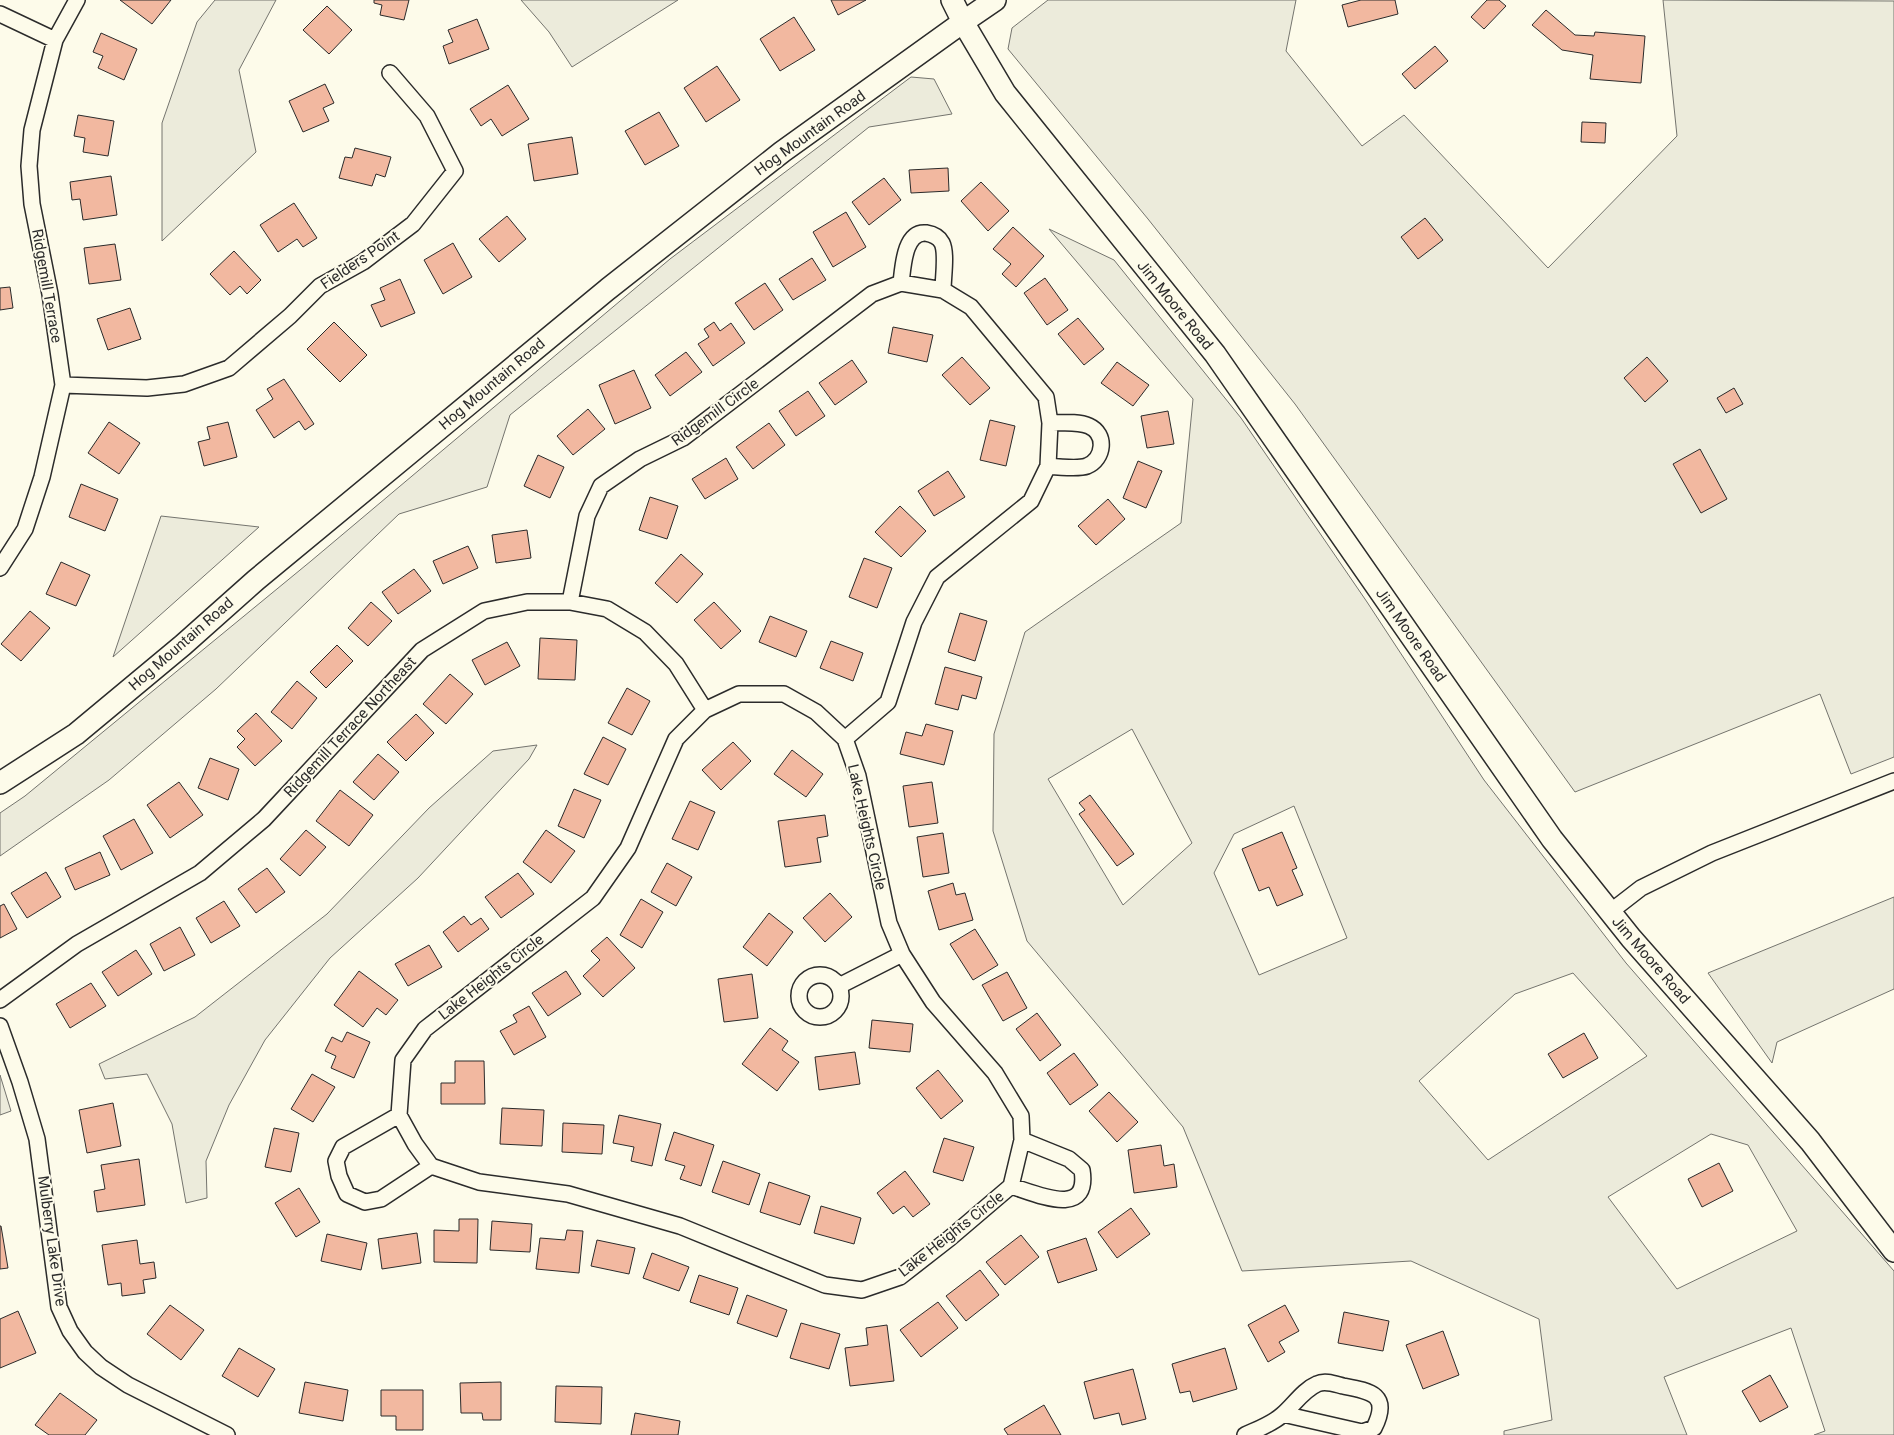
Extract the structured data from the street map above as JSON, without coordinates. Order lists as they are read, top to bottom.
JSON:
{
  "streets": {
    "street": [
      "Hog Mountain Road",
      "Fielders Point",
      "Ridgemill Terrace",
      "Jim Moore Road",
      "Ridgemill Circle",
      "Ridgemill Terrace Northeast",
      "Lake Heights Circle",
      "Mulberry Lake Drive"
    ]
  },
  "crossings": [
    ["Hog Mountain Road", "Jim Moore Road"],
    ["Fielders Point", "Ridgemill Terrace"],
    ["Ridgemill Circle", "Ridgemill Terrace Northeast"],
    ["Ridgemill Terrace Northeast", "Lake Heights Circle"]
  ]
}
